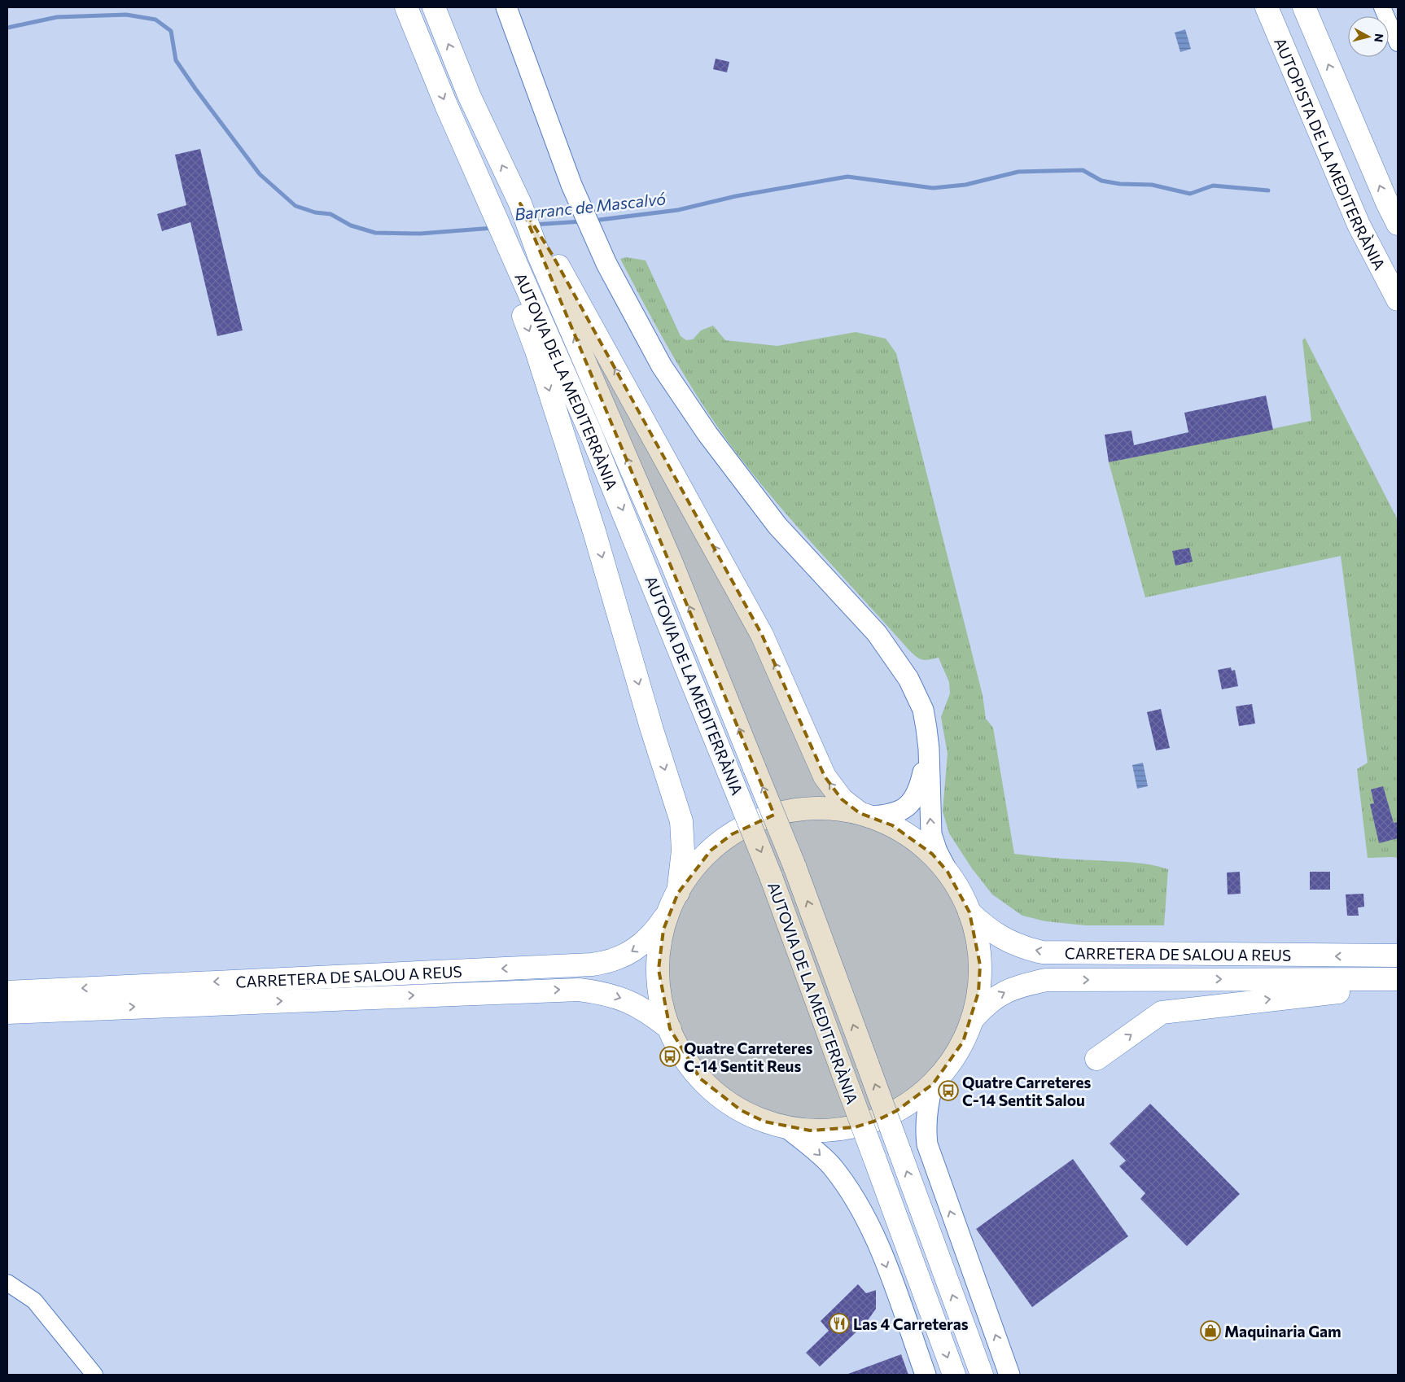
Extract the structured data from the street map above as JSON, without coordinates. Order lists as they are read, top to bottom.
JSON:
{
  "streets": {
    "highway": ["AUTOPISTA DE LA MEDITERRÀNIA", "AUTOVIA DE LA MEDITERRÀNIA", "CARRETERA DE SALOU A REUS"]
  },
  "water": ["Barranc de Mascalvó"],
  "places": {
    "bus stop": ["Quatre Carreteres C-14 Sentit Reus", "Quatre Carreteres C-14 Sentit Salou"],
    "restaurant": ["Las 4 Carreteras"],
    "shop": ["Maquinaria Gam"]
  },
  "north": "right"
}
